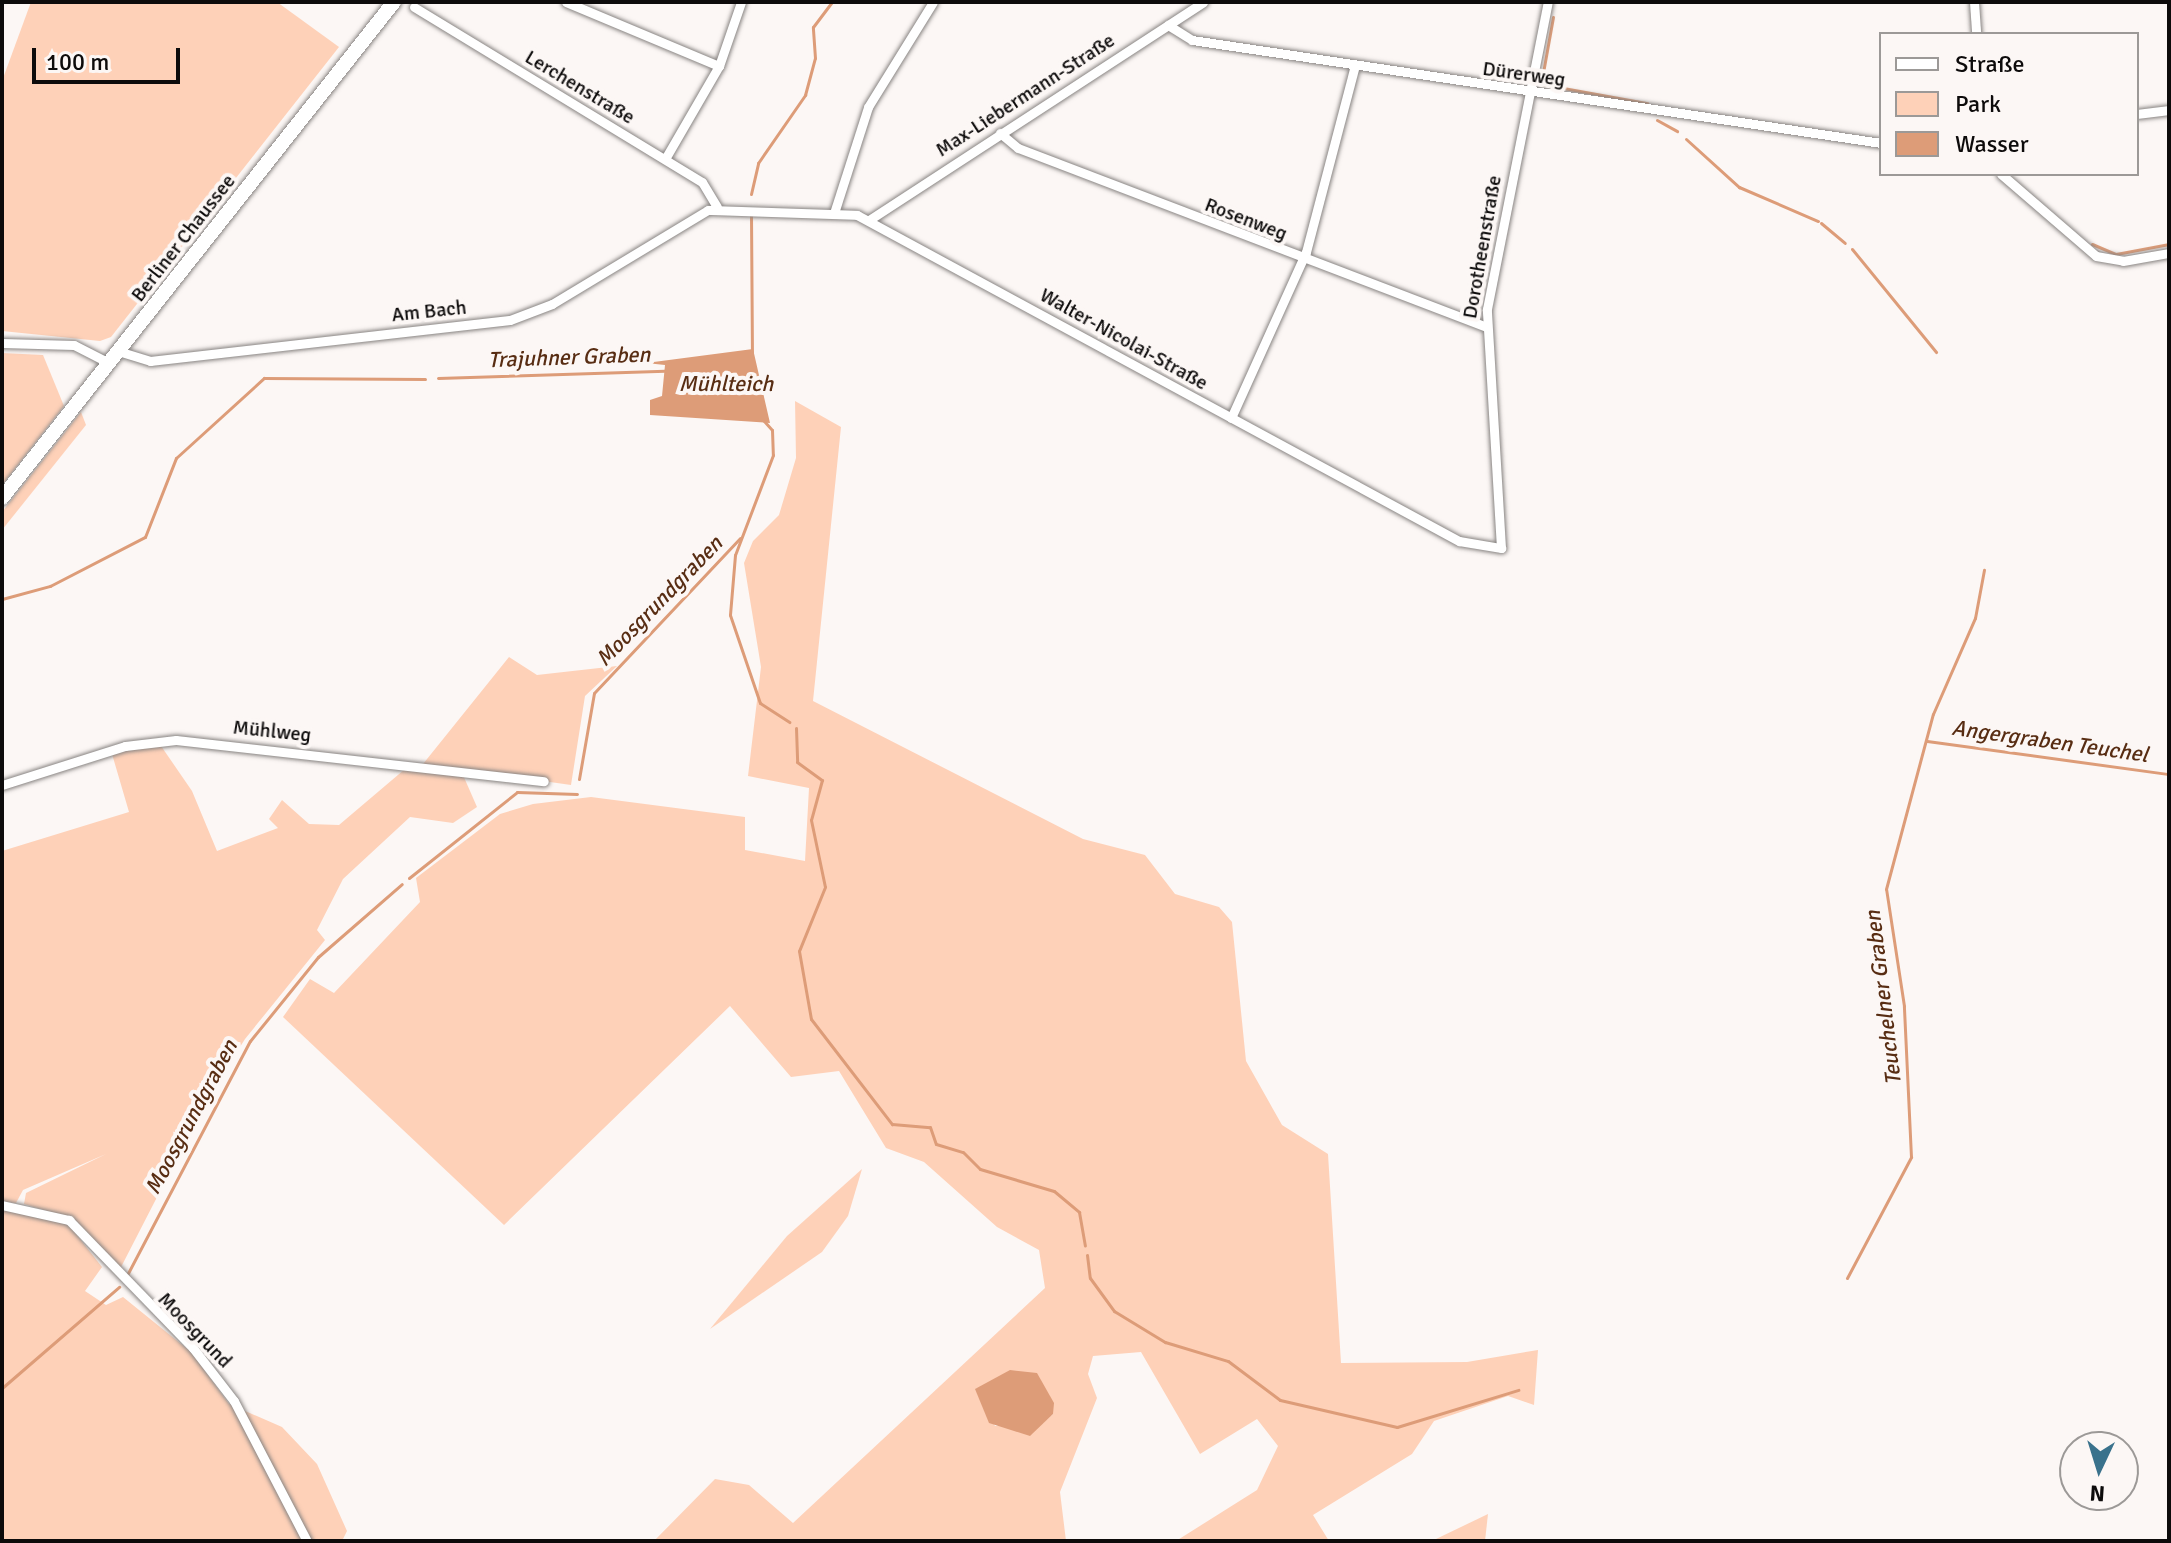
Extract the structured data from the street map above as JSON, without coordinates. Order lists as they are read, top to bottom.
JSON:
{
  "streets": {
    "main road": ["Berliner Chaussee"],
    "street": [
      "Dürerweg",
      "Lerchenstraße",
      "Max-Liebermann-Straße",
      "Rosenweg",
      "Dorotheenstraße",
      "Am Bach",
      "Walter-Nicolai-Straße",
      "Mühlweg",
      "Moosgrund"
    ]
  },
  "crossings": [
    ["Dürerweg", "Max-Liebermann-Straße"],
    ["Dürerweg", "Dorotheenstraße"],
    ["Lerchenstraße", "Am Bach"],
    ["Lerchenstraße", "Walter-Nicolai-Straße"],
    ["Max-Liebermann-Straße", "Rosenweg"],
    ["Max-Liebermann-Straße", "Walter-Nicolai-Straße"],
    ["Rosenweg", "Dorotheenstraße"],
    ["Berliner Chaussee", "Am Bach"],
    ["Dorotheenstraße", "Walter-Nicolai-Straße"],
    ["Am Bach", "Walter-Nicolai-Straße"]
  ],
  "water": [
    "Trajuhner Graben",
    "Mühlteich",
    "Moosgrundgraben",
    "Angergraben Teuchel",
    "Teuchelner Graben"
  ],
  "legend": ["Straße", "Park", "Wasser"],
  "scale_bar": "100 m",
  "north": "bottom"
}
